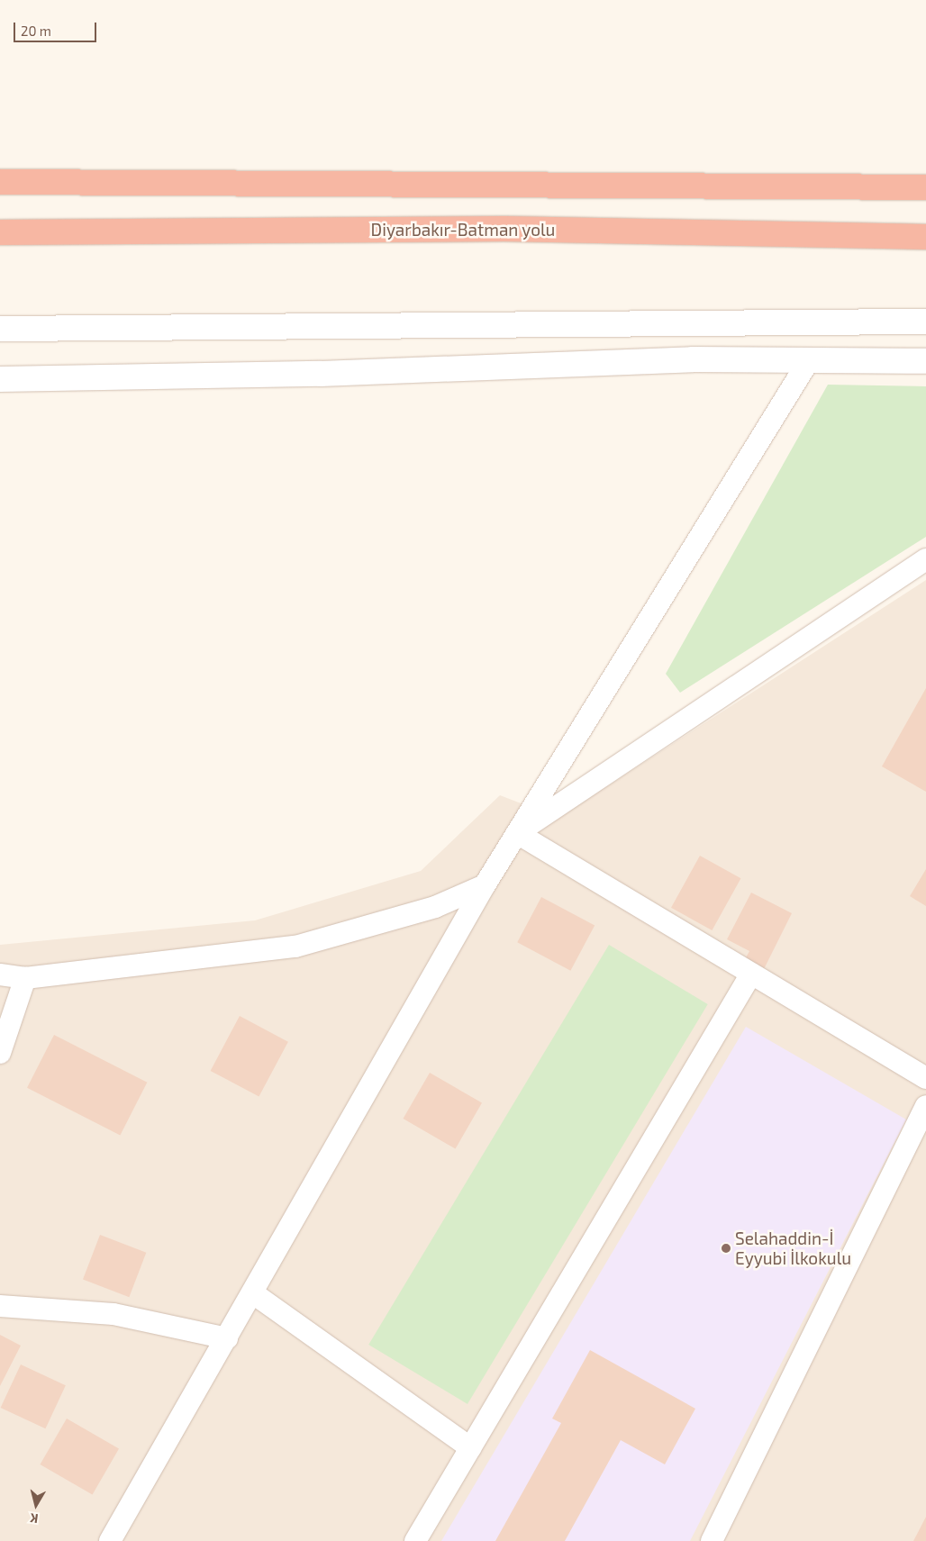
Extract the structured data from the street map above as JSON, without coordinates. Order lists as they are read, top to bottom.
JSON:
{
  "streets": {
    "highway": ["Diyarbakır-Batman yolu"]
  },
  "places": ["Selahaddin-İ Eyyubi İlkokulu"],
  "scale_bar": "20 m",
  "north": "bottom"
}
